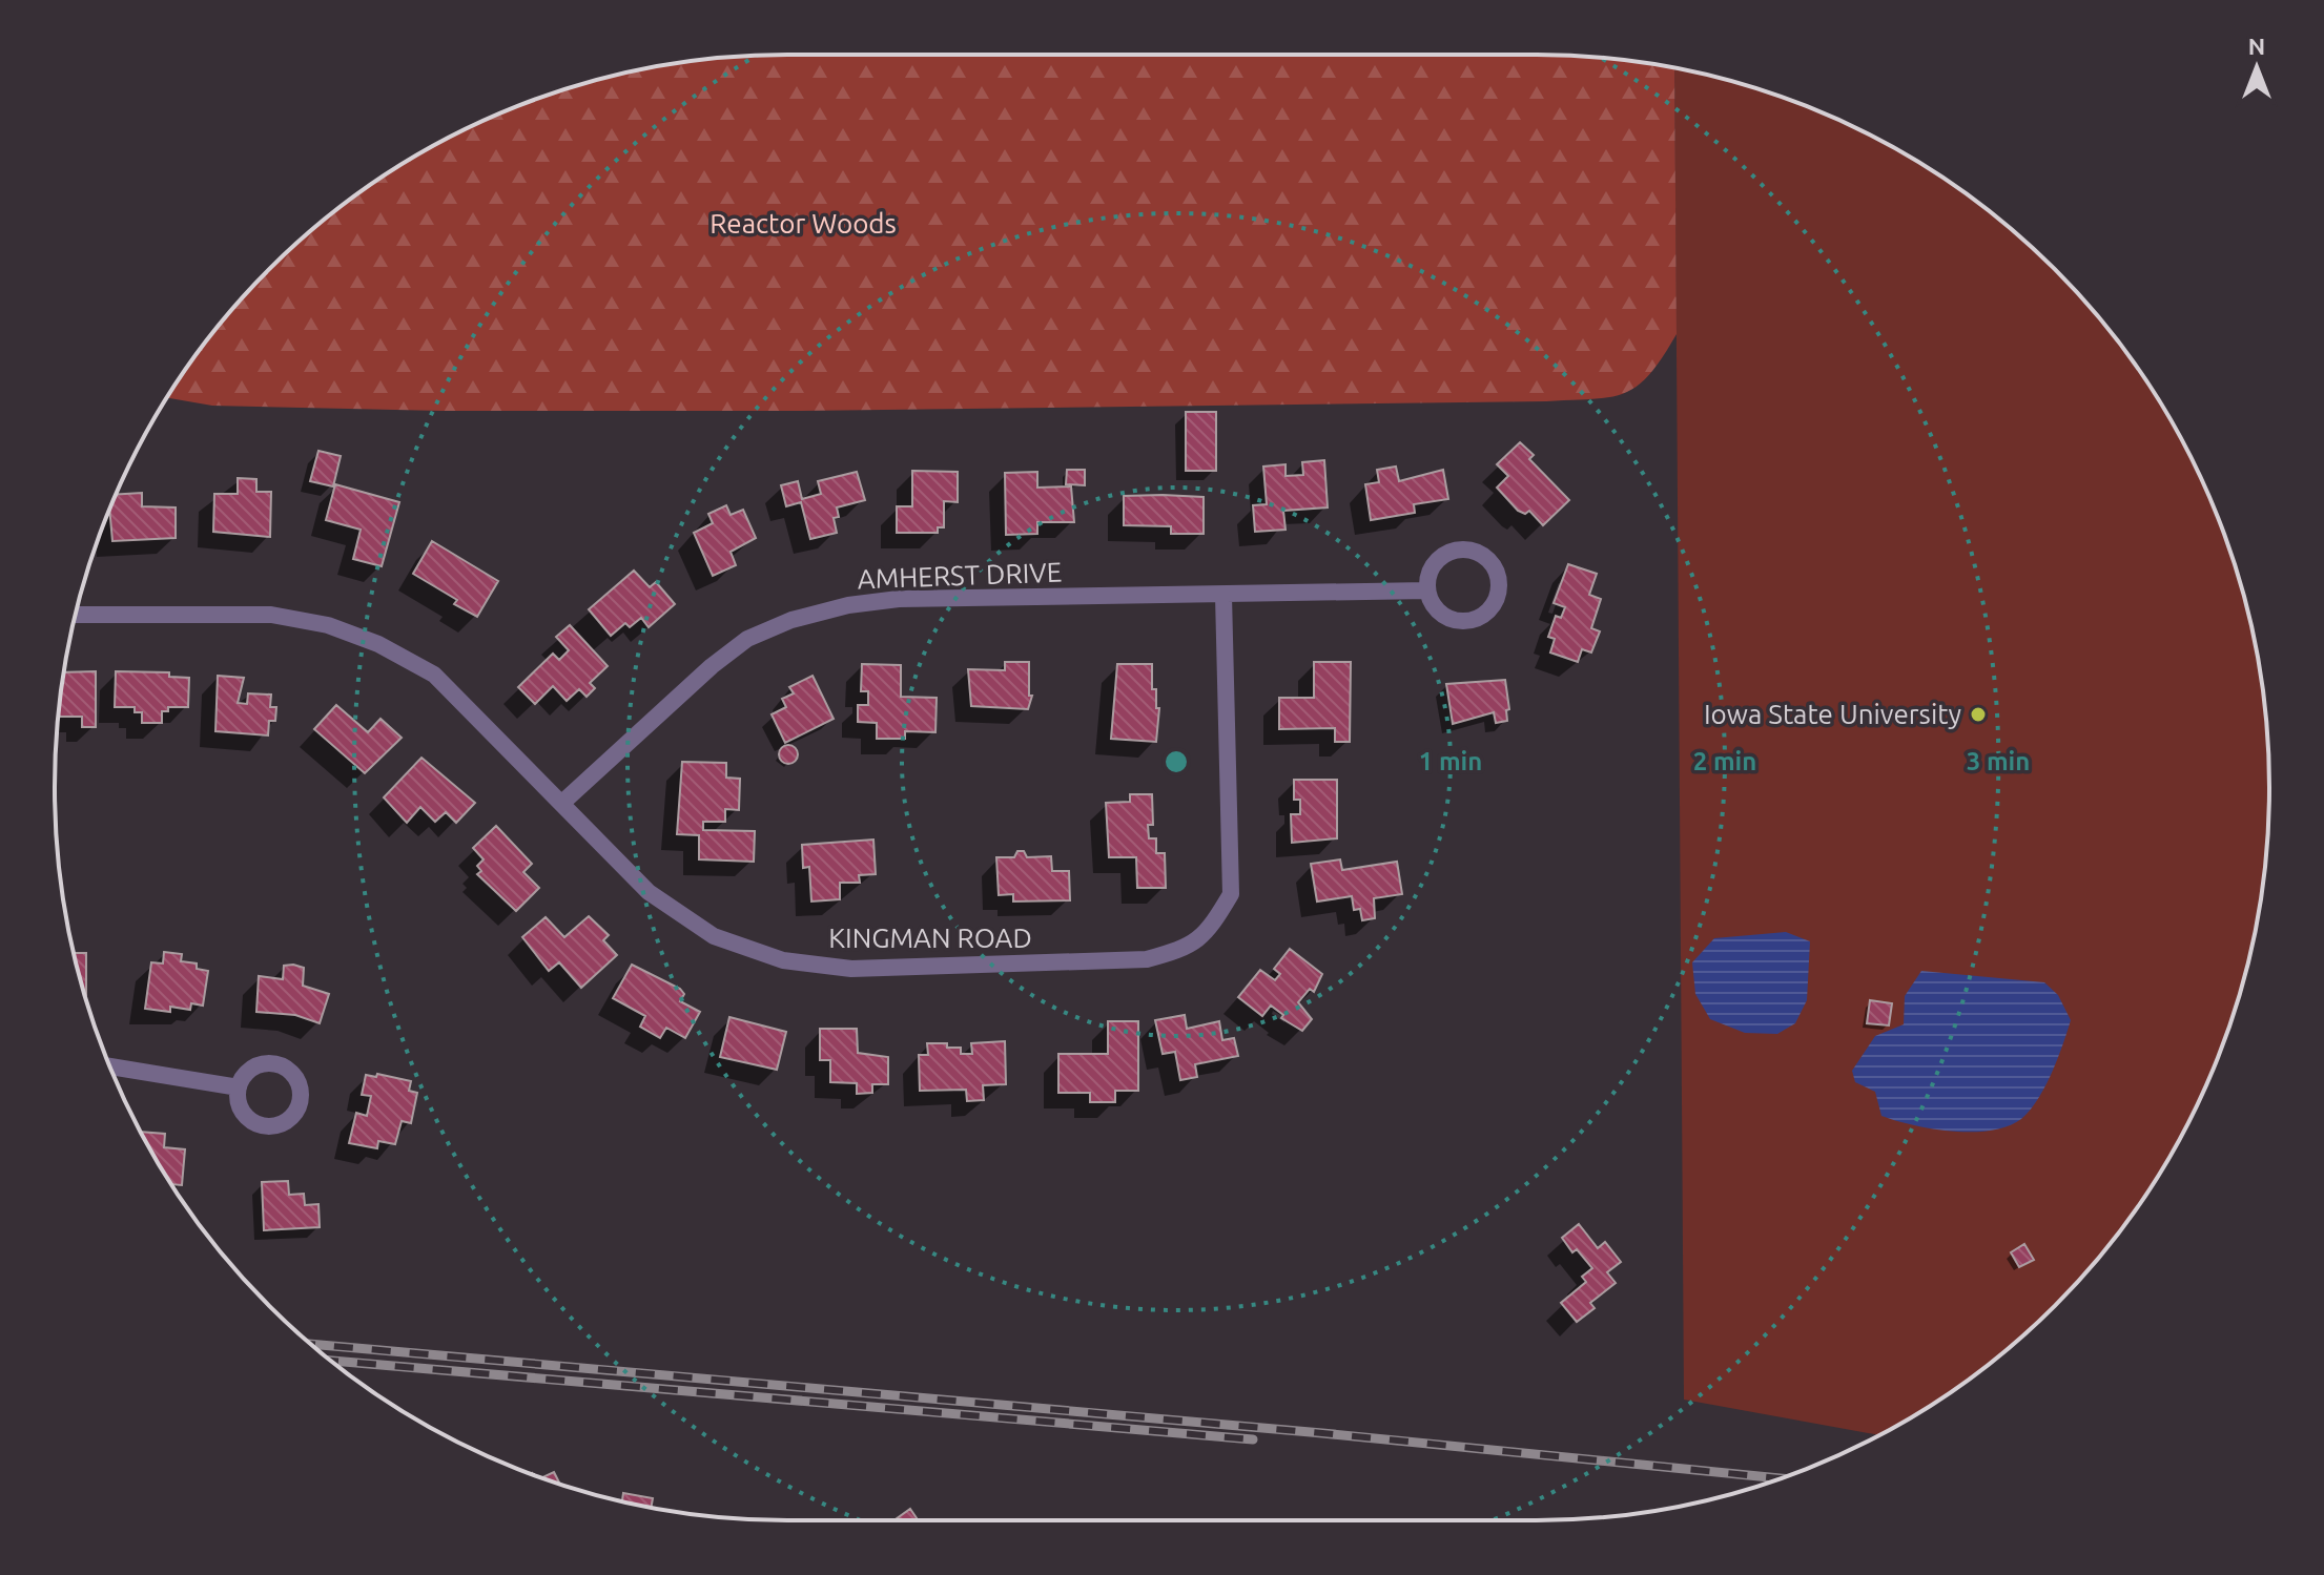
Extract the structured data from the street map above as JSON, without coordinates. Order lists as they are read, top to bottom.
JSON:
{
  "streets": {
    "street": ["AMHERST DRIVE", "KINGMAN ROAD"]
  },
  "crossings": [
    ["AMHERST DRIVE", "KINGMAN ROAD"]
  ],
  "parks": ["Reactor Woods"],
  "places": ["Iowa State University"],
  "north": "top",
  "rings": ["1 min", "2 min", "3 min"]
}
